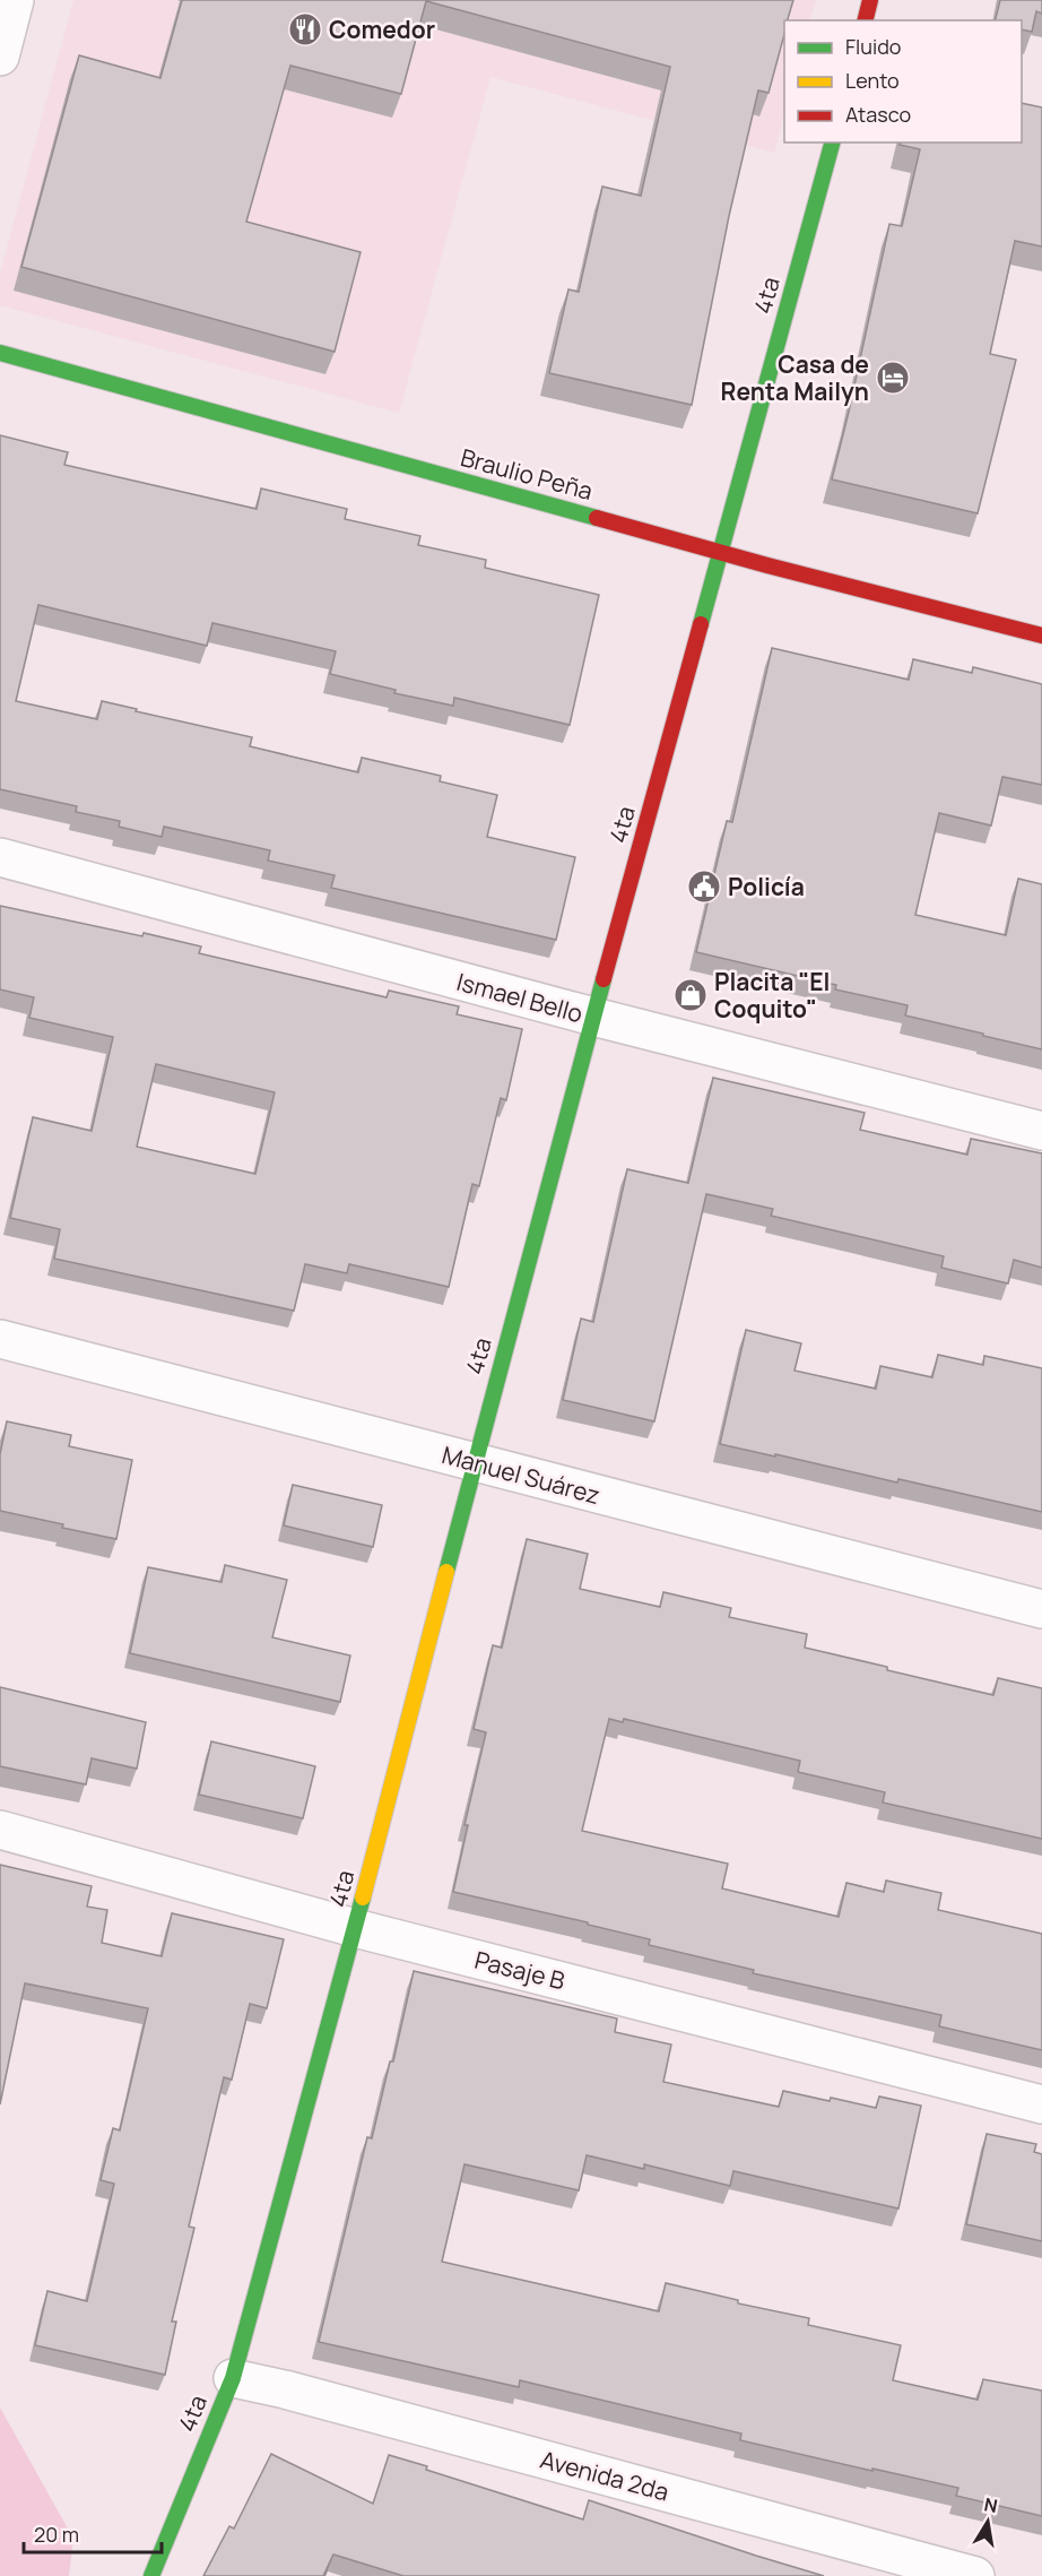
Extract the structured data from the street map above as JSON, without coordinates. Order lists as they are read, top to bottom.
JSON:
{
  "streets": {
    "main road": ["4ta", "Braulio Peña"],
    "street": [
      "Ismael Bello",
      "Manuel Suárez",
      "Pasaje B",
      "Avenida 2da"
    ]
  },
  "crossings": [
    ["4ta", "Braulio Peña"],
    ["4ta", "Ismael Bello"],
    ["4ta", "Manuel Suárez"],
    ["4ta", "Pasaje B"],
    ["4ta", "Avenida 2da"]
  ],
  "places": {
    "restaurant": ["Comedor"],
    "hotel": ["Casa de Renta Mailyn"],
    "public building": ["Policía"],
    "shop": ["Placita \"El Coquito\""]
  },
  "legend": ["Fluido", "Lento", "Atasco"],
  "scale_bar": "20 m",
  "north": "top"
}
